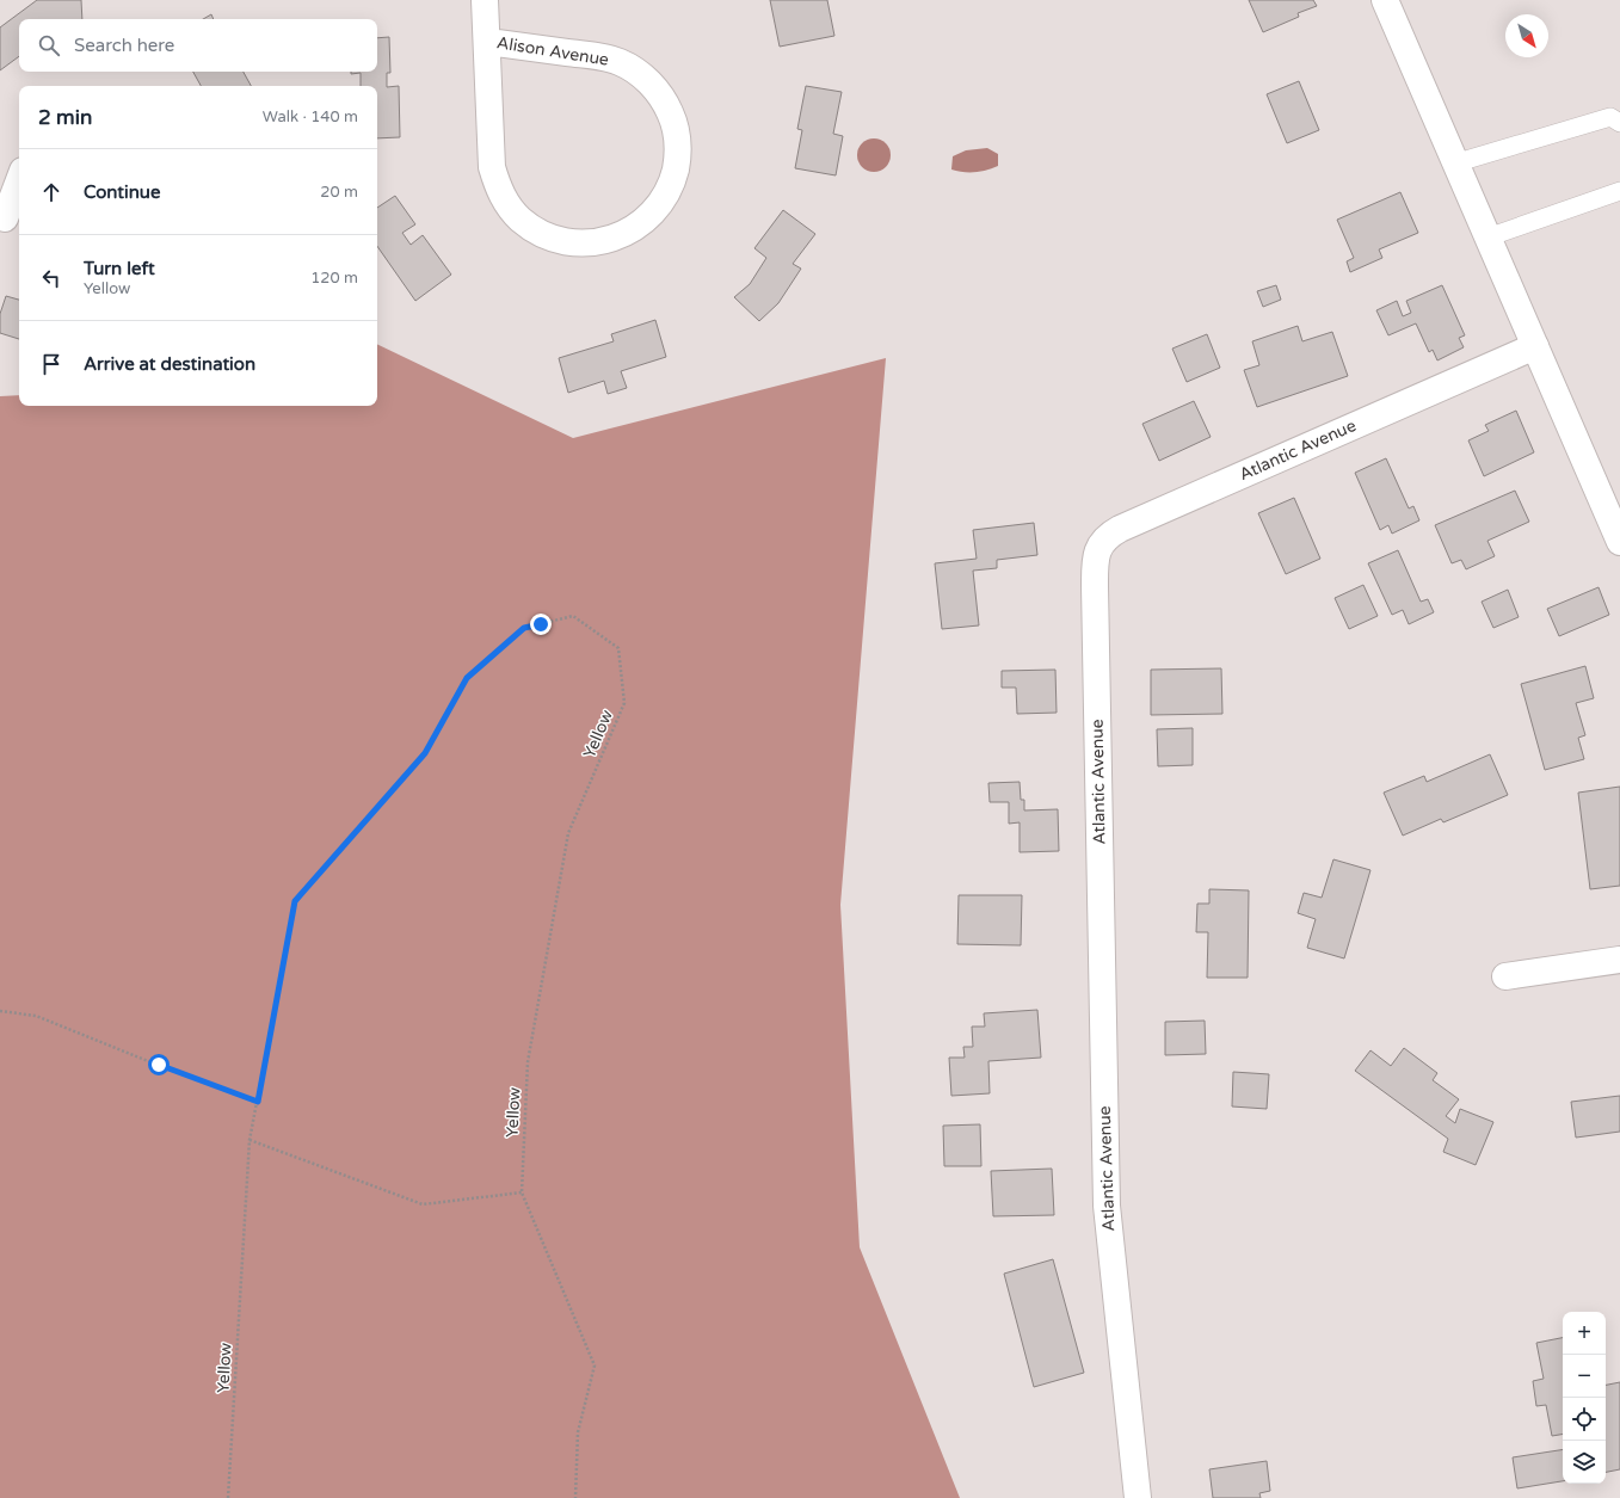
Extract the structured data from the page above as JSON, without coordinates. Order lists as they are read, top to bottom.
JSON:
{
  "streets": {
    "street": ["Alison Avenue", "Atlantic Avenue"],
    "path": ["Yellow"]
  },
  "north": "bottom right",
  "page": {
    "search": "Search here",
    "heading": ["2 min", "Walk · 140 m"],
    "list": [
      ["Continue", "20 m"],
      ["Turn left", "Yellow", "120 m"],
      "Arrive at destination"
    ],
    "map_buttons": ["+", "−"]
  }
}
